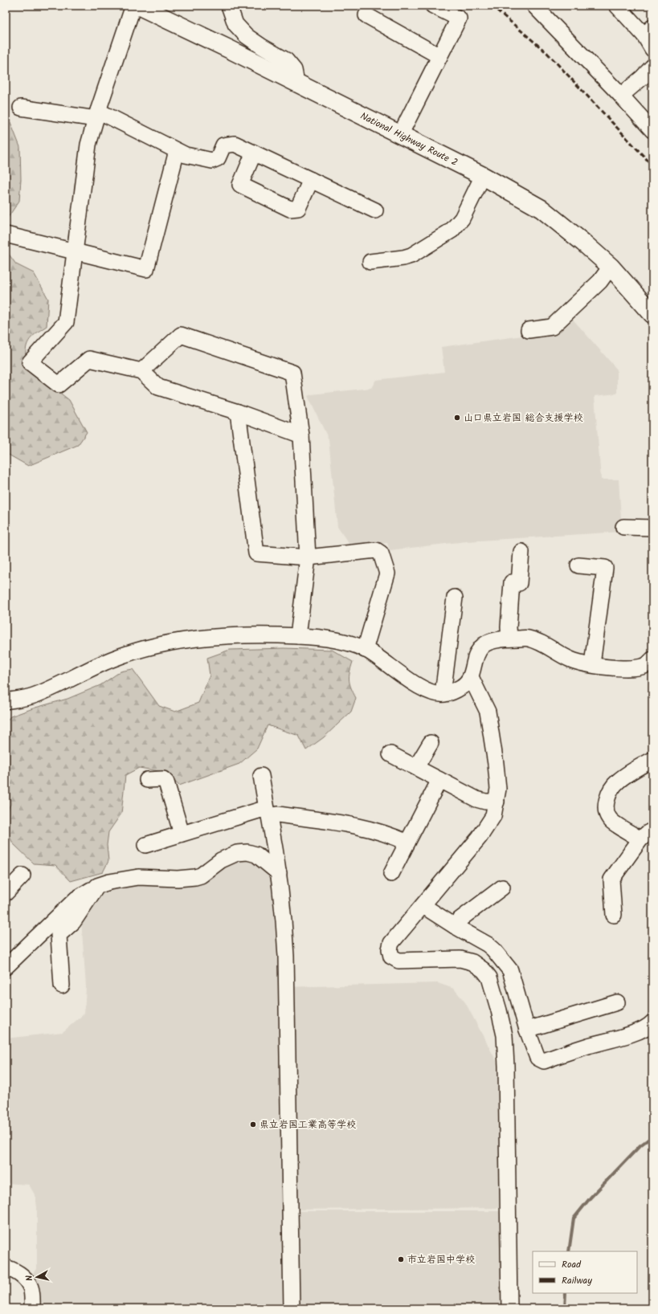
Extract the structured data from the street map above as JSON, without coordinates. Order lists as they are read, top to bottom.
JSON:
{
  "streets": {
    "highway": ["National Highway Route 2"]
  },
  "places": ["山口県立岩国 総合支援学校", "県立岩国工業高等学校", "市立岩国中学校"],
  "legend": ["Road", "Railway"],
  "north": "left"
}
